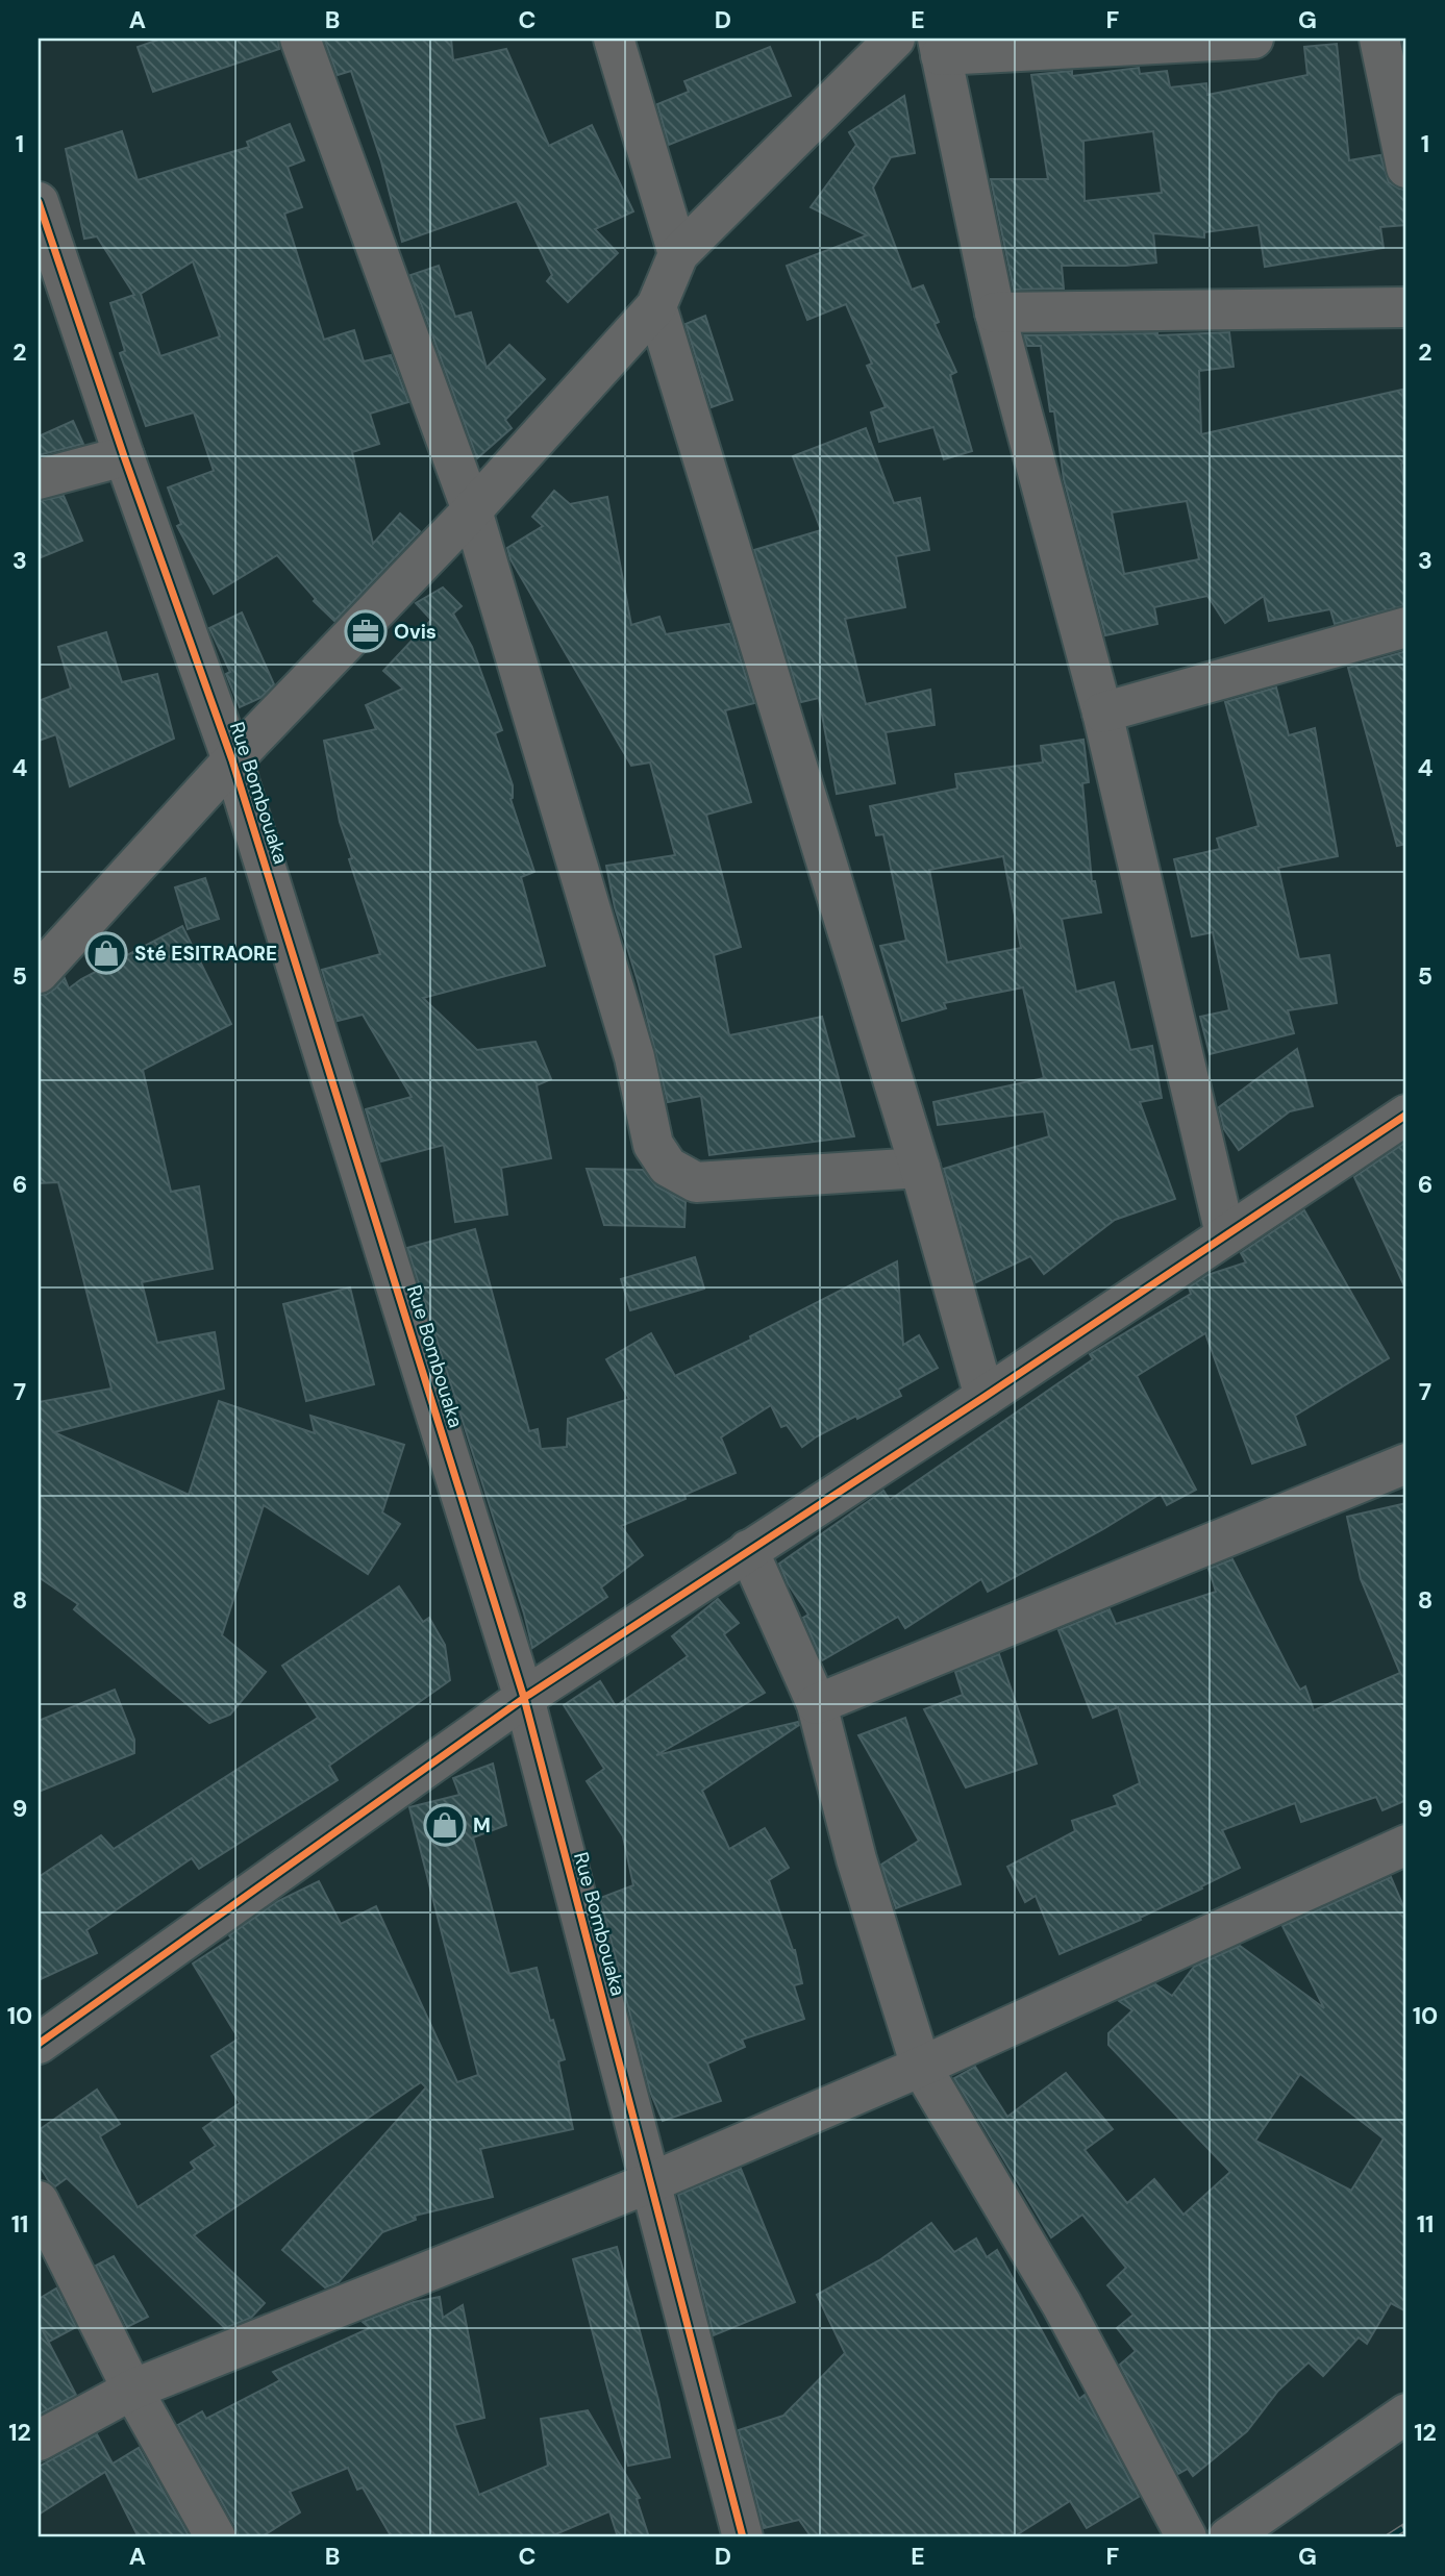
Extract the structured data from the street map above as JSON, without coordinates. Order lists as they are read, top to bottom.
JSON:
{
  "streets": {
    "street": ["Rue Bombouaka"]
  },
  "places": {
    "office": ["Ovis"],
    "shop": ["Sté ESITRAORE", "M"]
  },
  "grid": {
    "columns": [
      "A",
      "B",
      "C",
      "D",
      "E",
      "F",
      "G"
    ],
    "rows": [
      "1",
      "2",
      "3",
      "4",
      "5",
      "6",
      "7",
      "8",
      "9",
      "10",
      "11",
      "12"
    ]
  }
}
